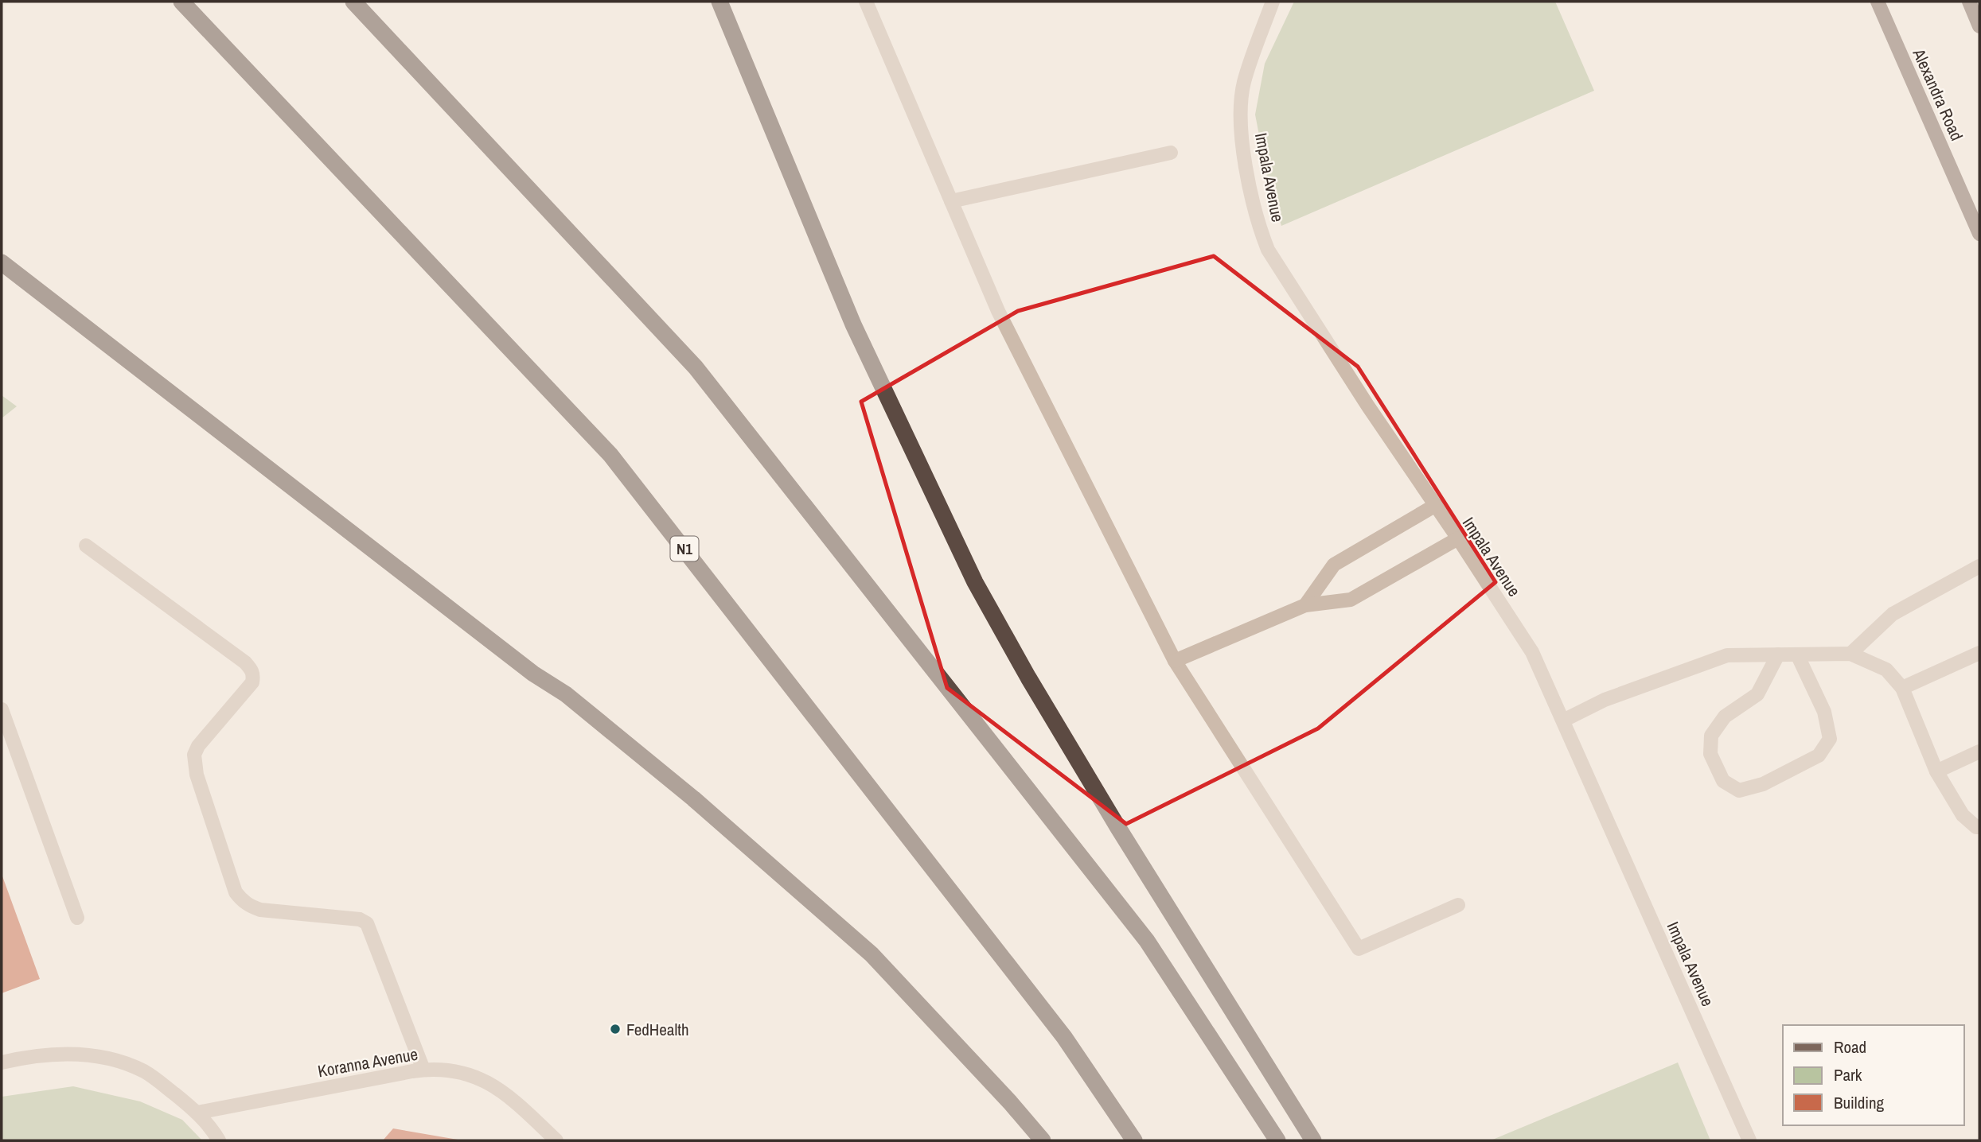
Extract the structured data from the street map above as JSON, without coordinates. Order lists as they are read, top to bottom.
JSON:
{
  "streets": {
    "highway": ["N1"],
    "main road": ["Alexandra Road"],
    "street": ["Impala Avenue", "Koranna Avenue"]
  },
  "places": ["FedHealth"],
  "legend": ["Road", "Park", "Building"]
}
